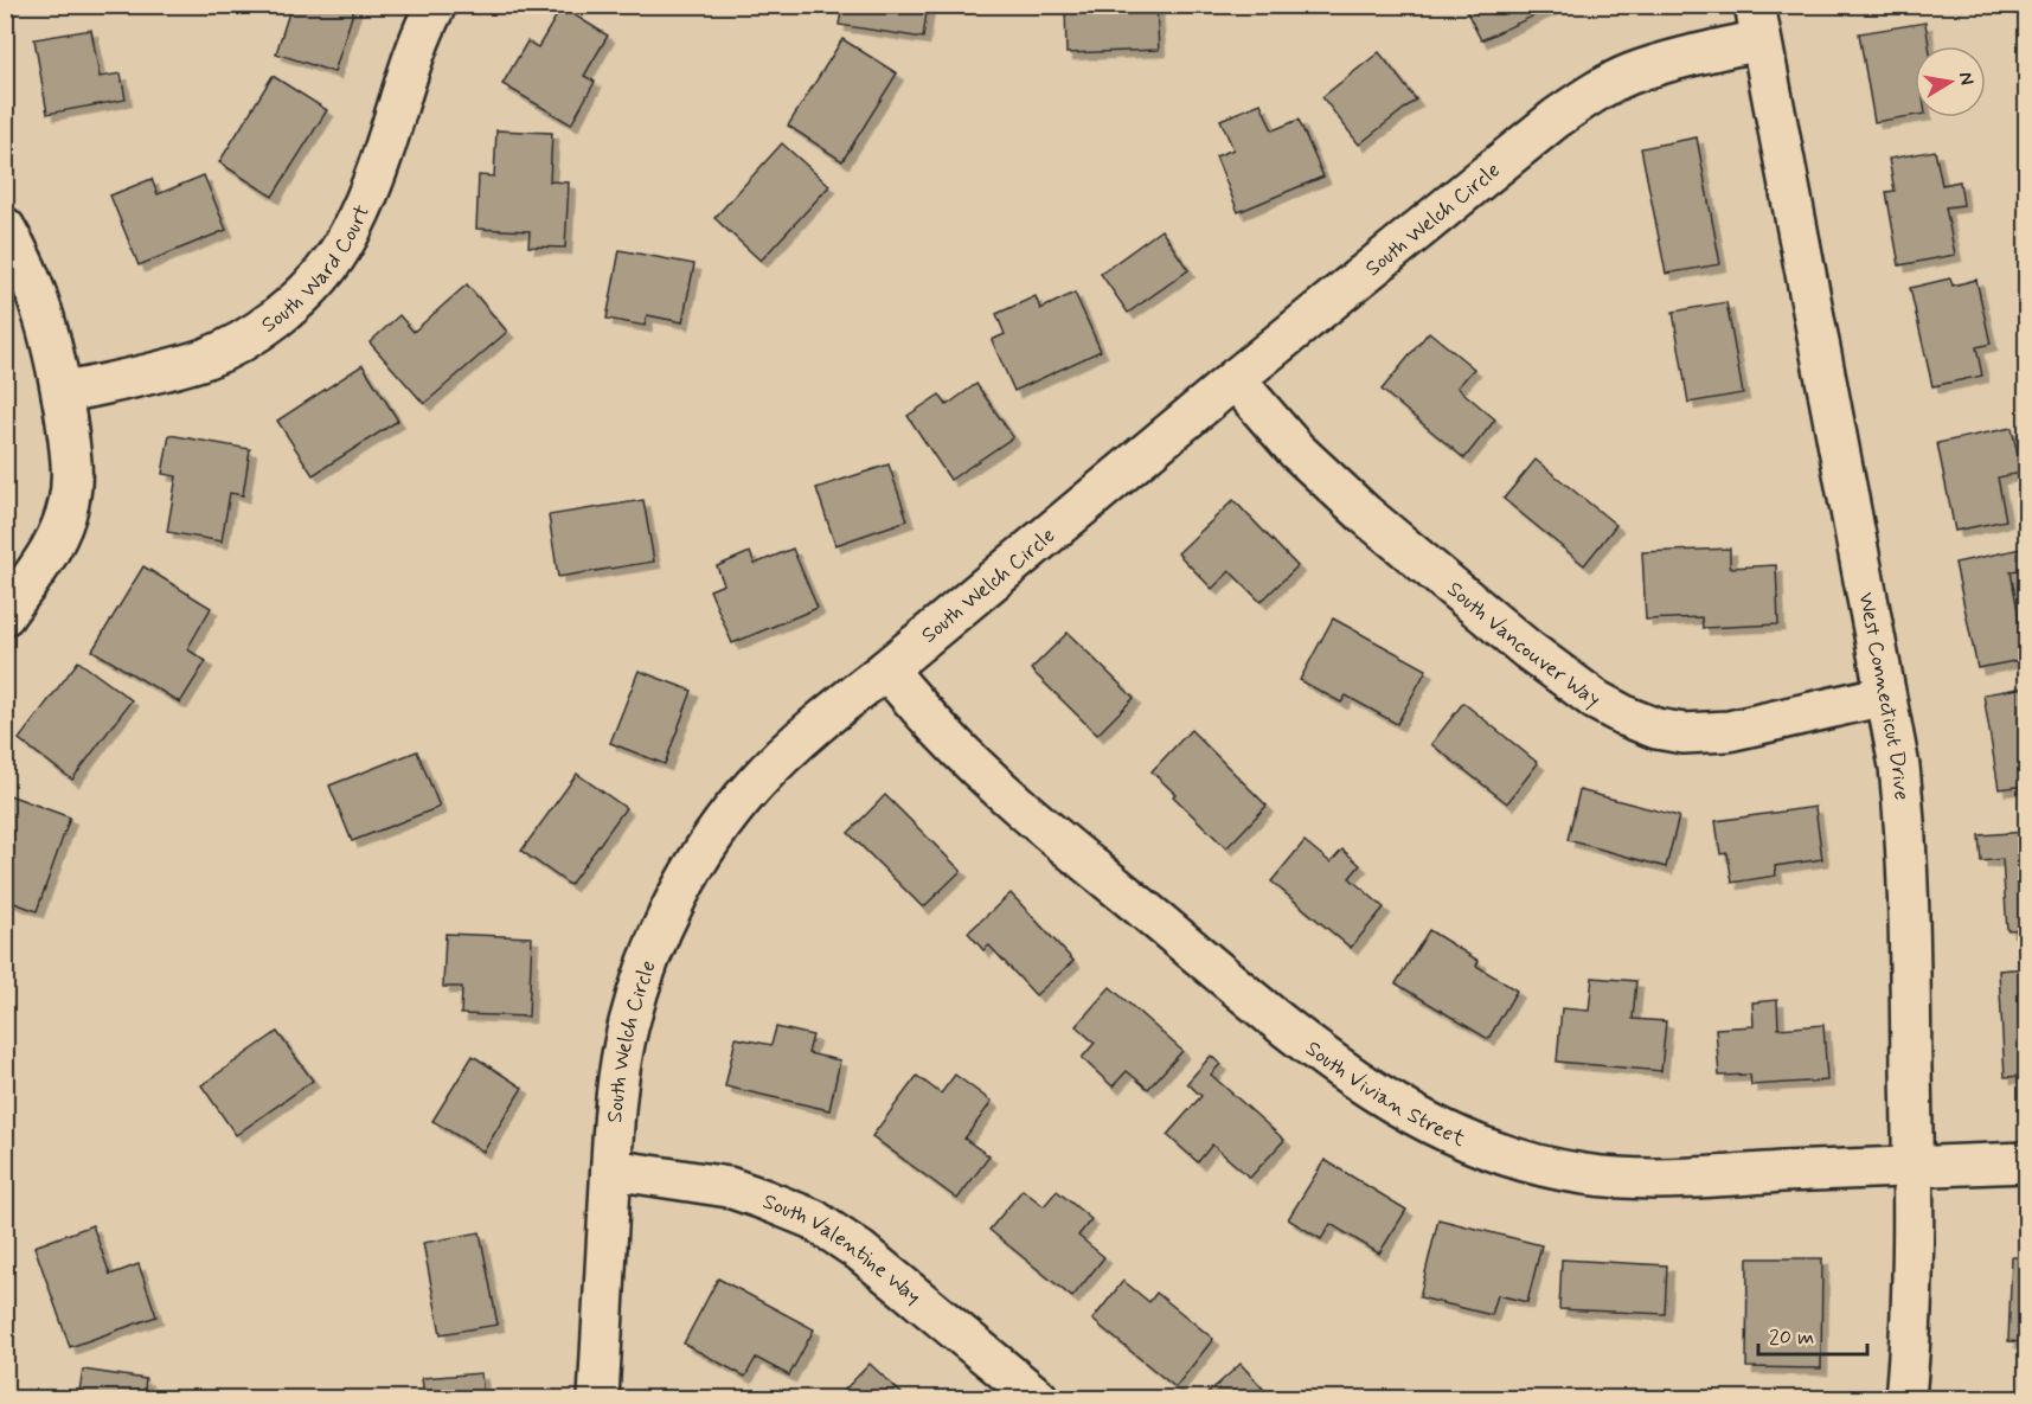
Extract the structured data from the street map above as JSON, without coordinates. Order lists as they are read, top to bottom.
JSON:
{
  "streets": {
    "street": [
      "South Welch Circle",
      "South Ward Court",
      "South Vancouver Way",
      "West Connecticut Drive",
      "South Vivian Street",
      "South Valentine Way"
    ]
  },
  "crossings": [
    ["South Welch Circle", "South Vancouver Way"],
    ["South Welch Circle", "West Connecticut Drive"],
    ["South Welch Circle", "South Vivian Street"],
    ["South Welch Circle", "South Valentine Way"],
    ["South Vancouver Way", "West Connecticut Drive"],
    ["West Connecticut Drive", "South Vivian Street"]
  ],
  "scale_bar": "20 m",
  "north": "right"
}
